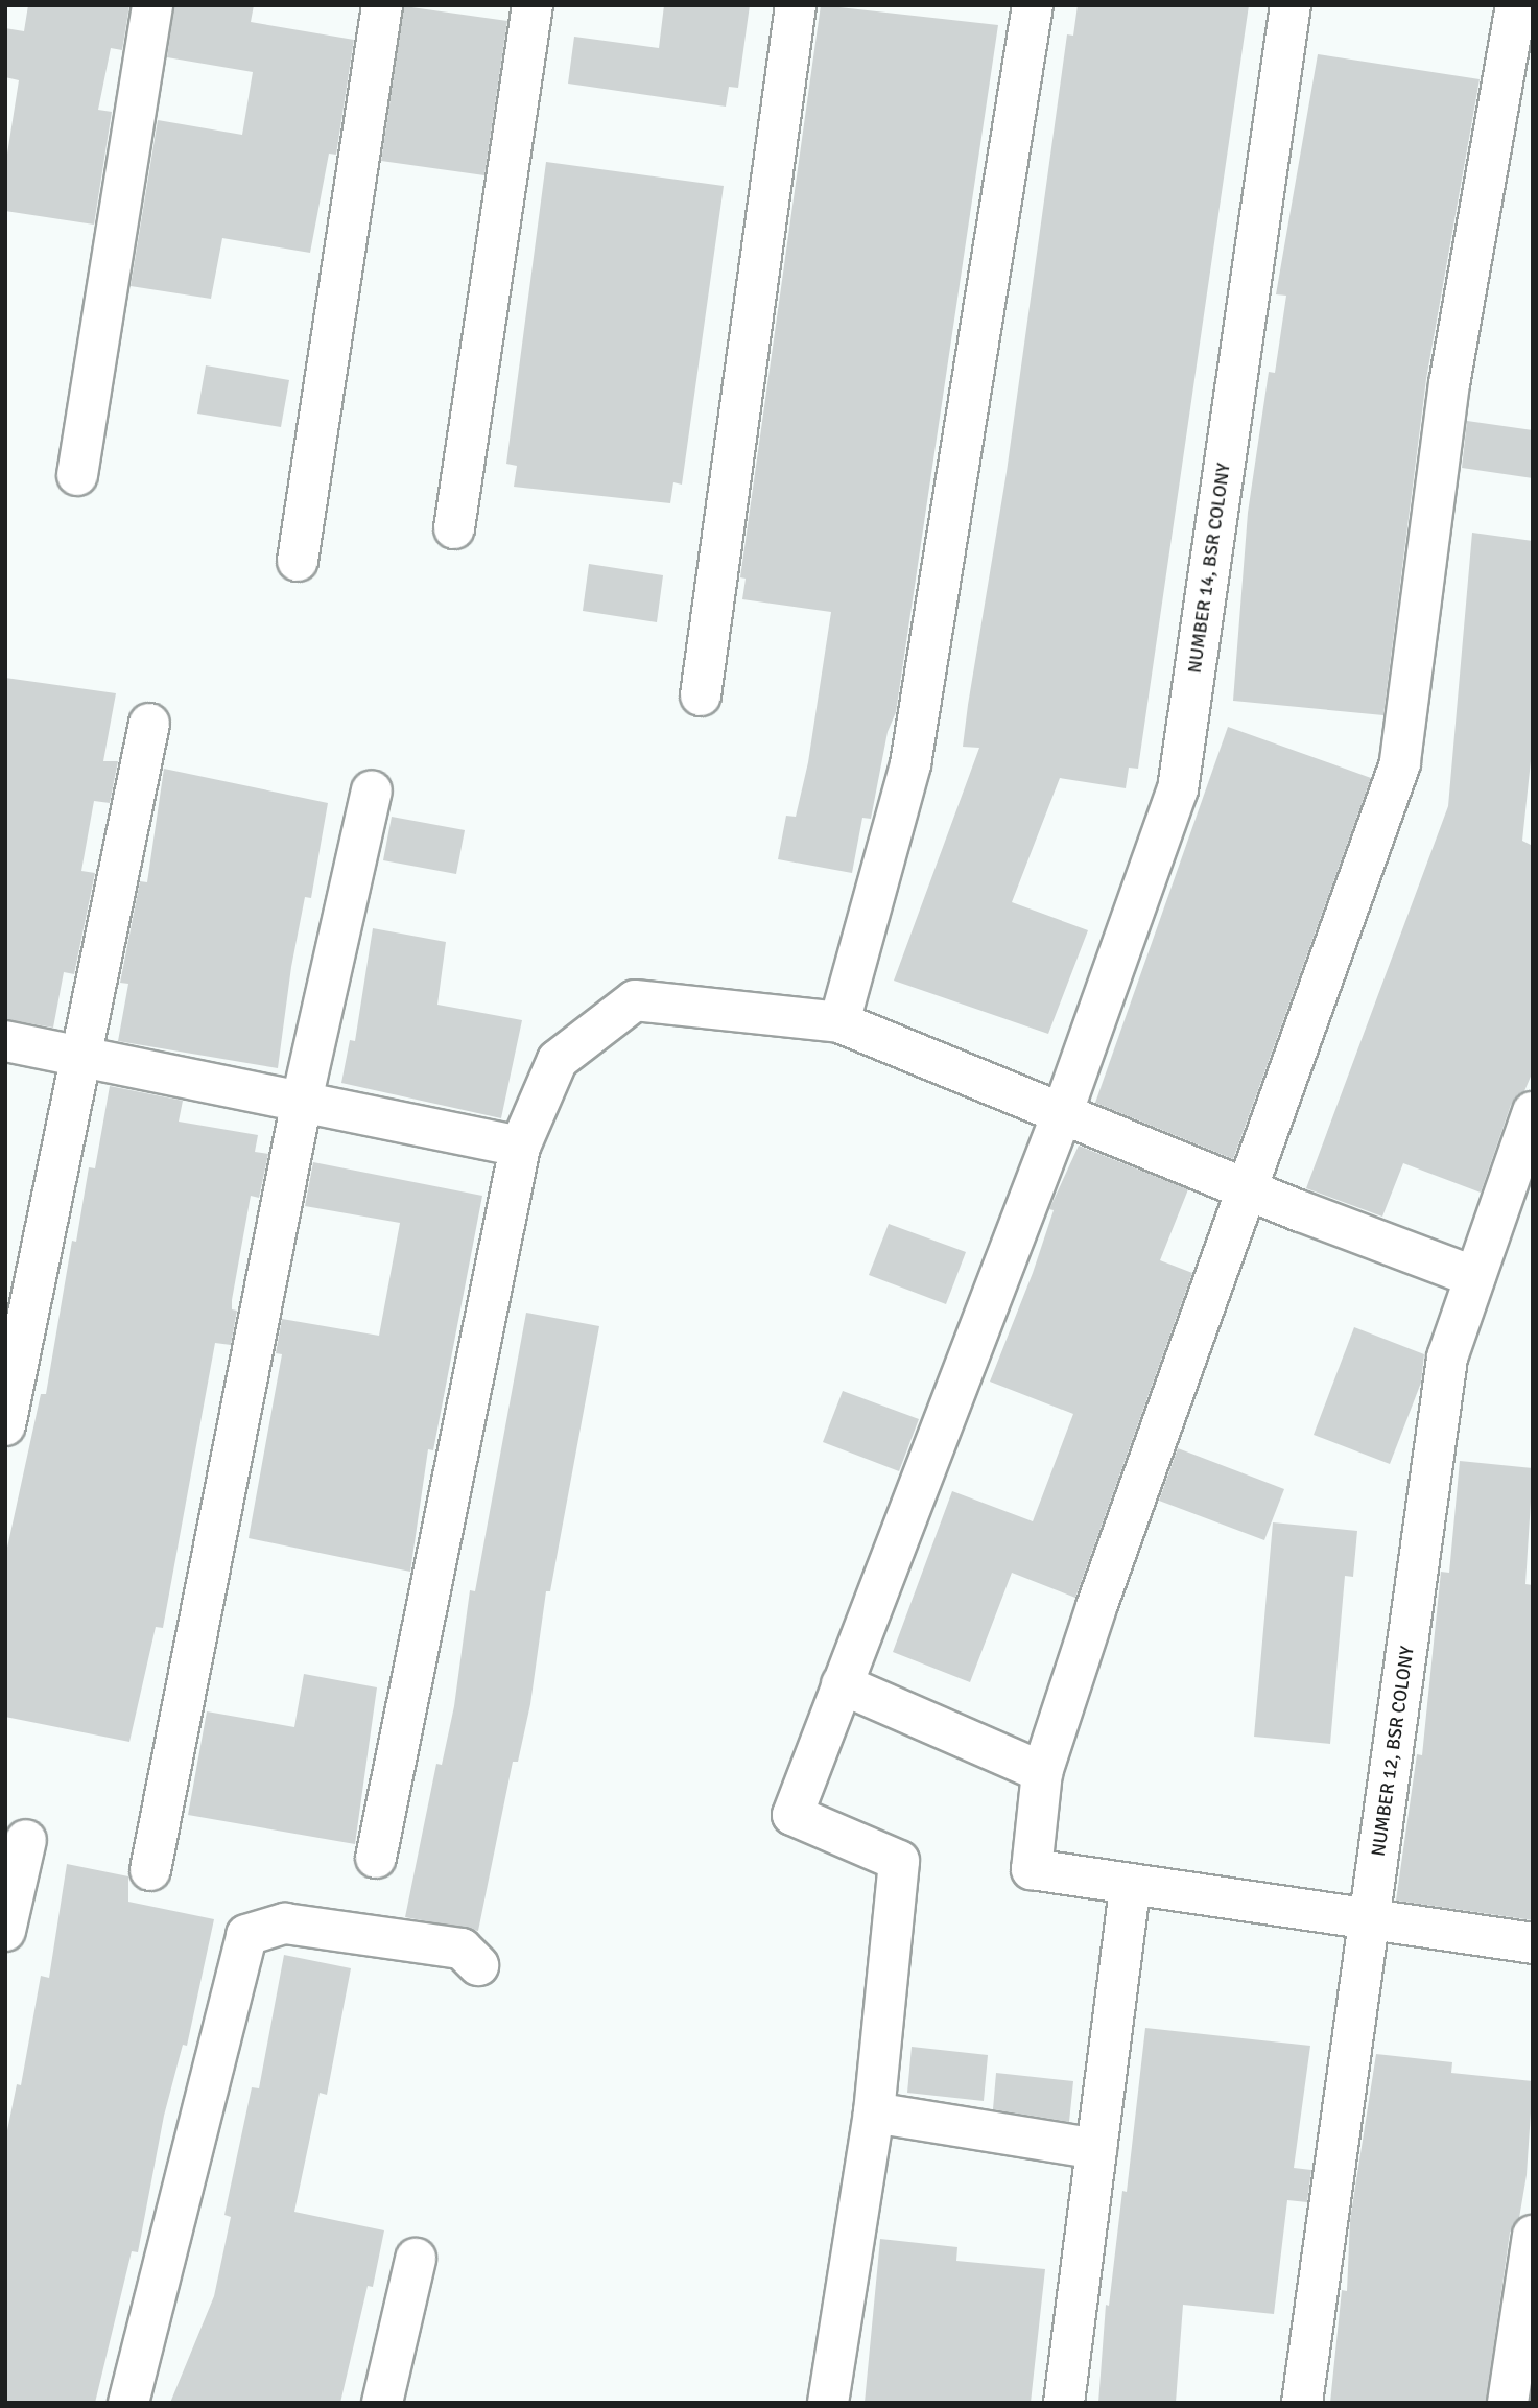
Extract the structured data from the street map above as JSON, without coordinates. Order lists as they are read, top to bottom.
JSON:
{
  "streets": {
    "street": ["NUMBER 14, BSR COLONY", "NUMBER 12, BSR COLONY"]
  }
}
